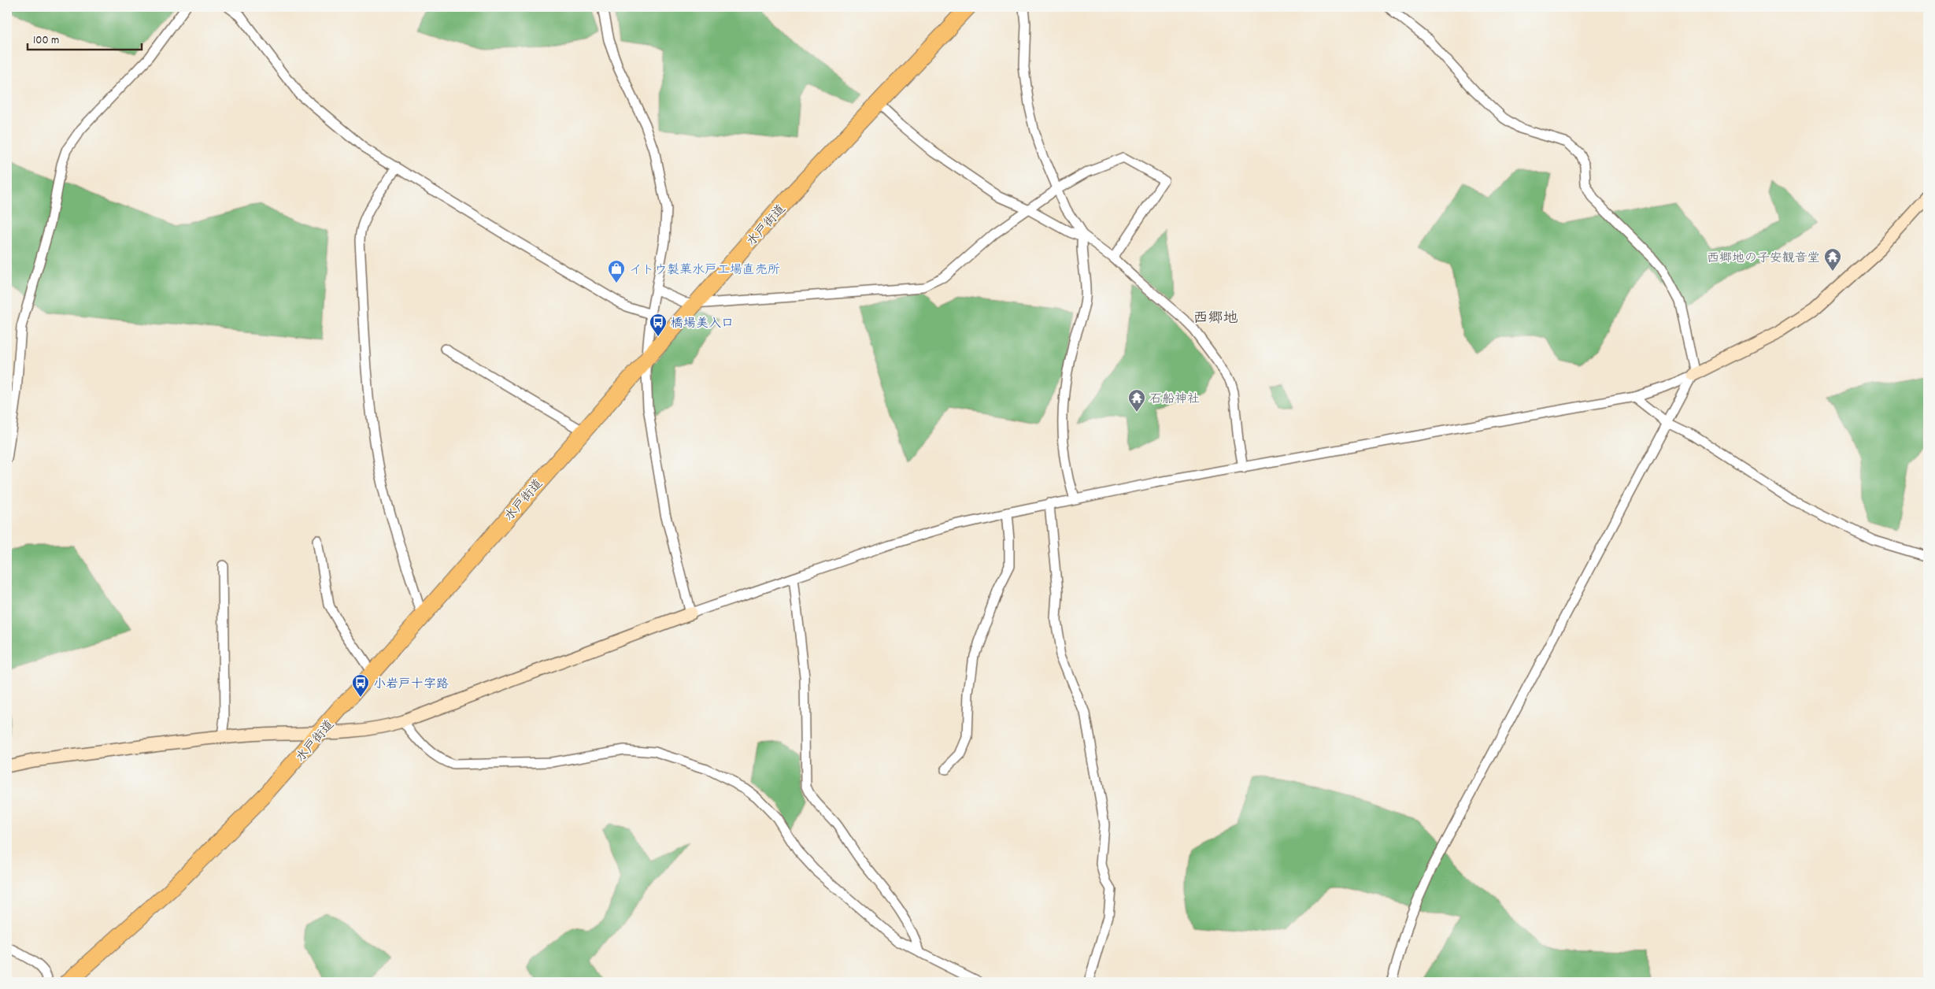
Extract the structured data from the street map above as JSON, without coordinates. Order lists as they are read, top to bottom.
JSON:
{
  "streets": {
    "highway": ["水戸街道"]
  },
  "districts": ["西郷地"],
  "places": {
    "temple": ["西郷地の子安観音堂", "石船神社"],
    "shop": ["イトウ製菓水戸工場直売所"],
    "bus stop": ["橋場美入口", "小岩戸十字路"]
  },
  "scale_bar": "100 m"
}
